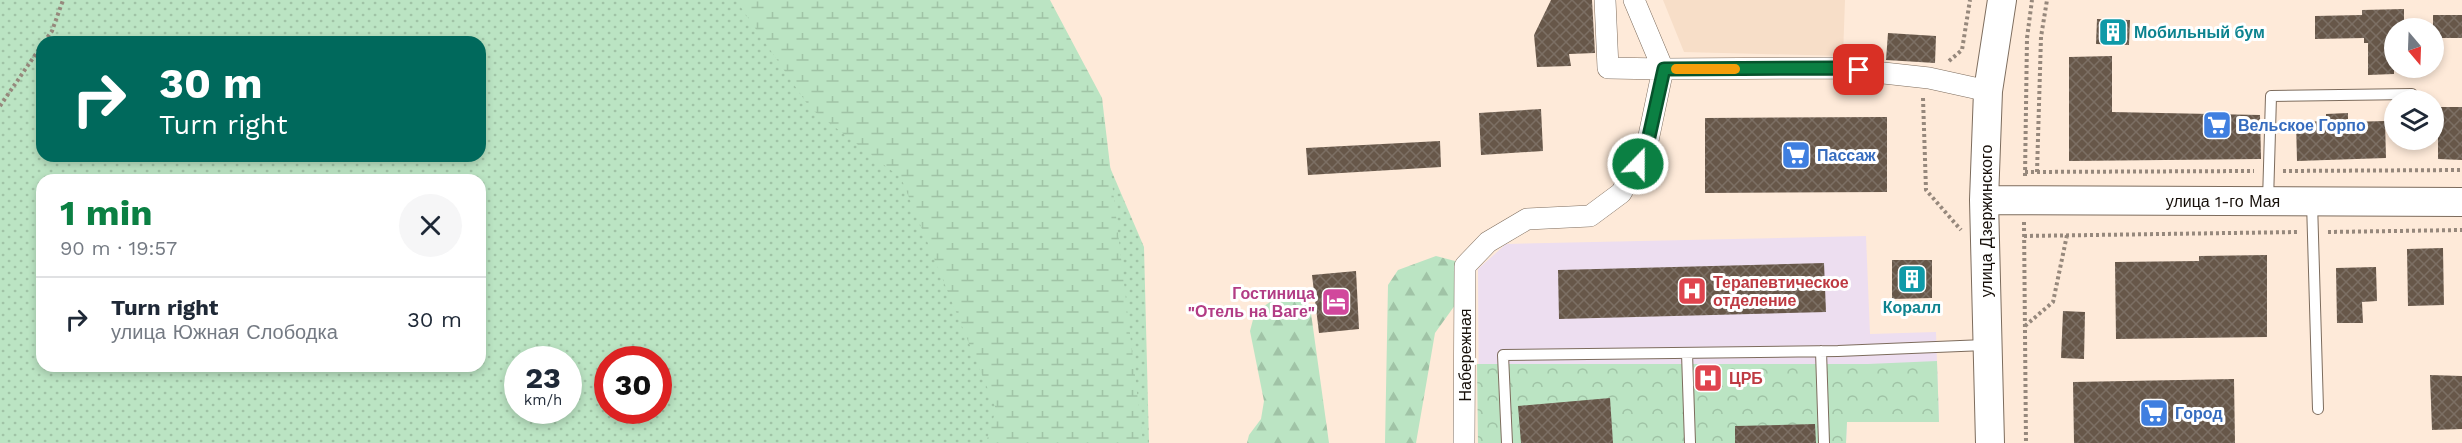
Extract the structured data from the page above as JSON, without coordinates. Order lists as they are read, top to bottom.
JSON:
{
  "streets": {
    "street": ["улица 1-го Мая", "улица Дзержинского", "Набережная"]
  },
  "crossings": [
    ["улица 1-го Мая", "улица Дзержинского"]
  ],
  "places": {
    "building": ["Мобильный бум", "Коралл"],
    "supermarket": ["Вельское Горпо", "Пассаж", "Город"],
    "hospital": ["Терапевтическое отделение", "ЦРБ"],
    "hotel": ["Гостиница \"Отель на Ваге\""]
  },
  "north": "bottom",
  "page": {
    "turn": ["30 m", "Turn right"],
    "heading": ["1 min", "90 m · 19:57"],
    "list": [
      {
        "name": "Turn right",
        "note": "улица Южная Слободка",
        "value": "30 m"
      }
    ],
    "speed": "23 km/h",
    "limit": "30"
  }
}
